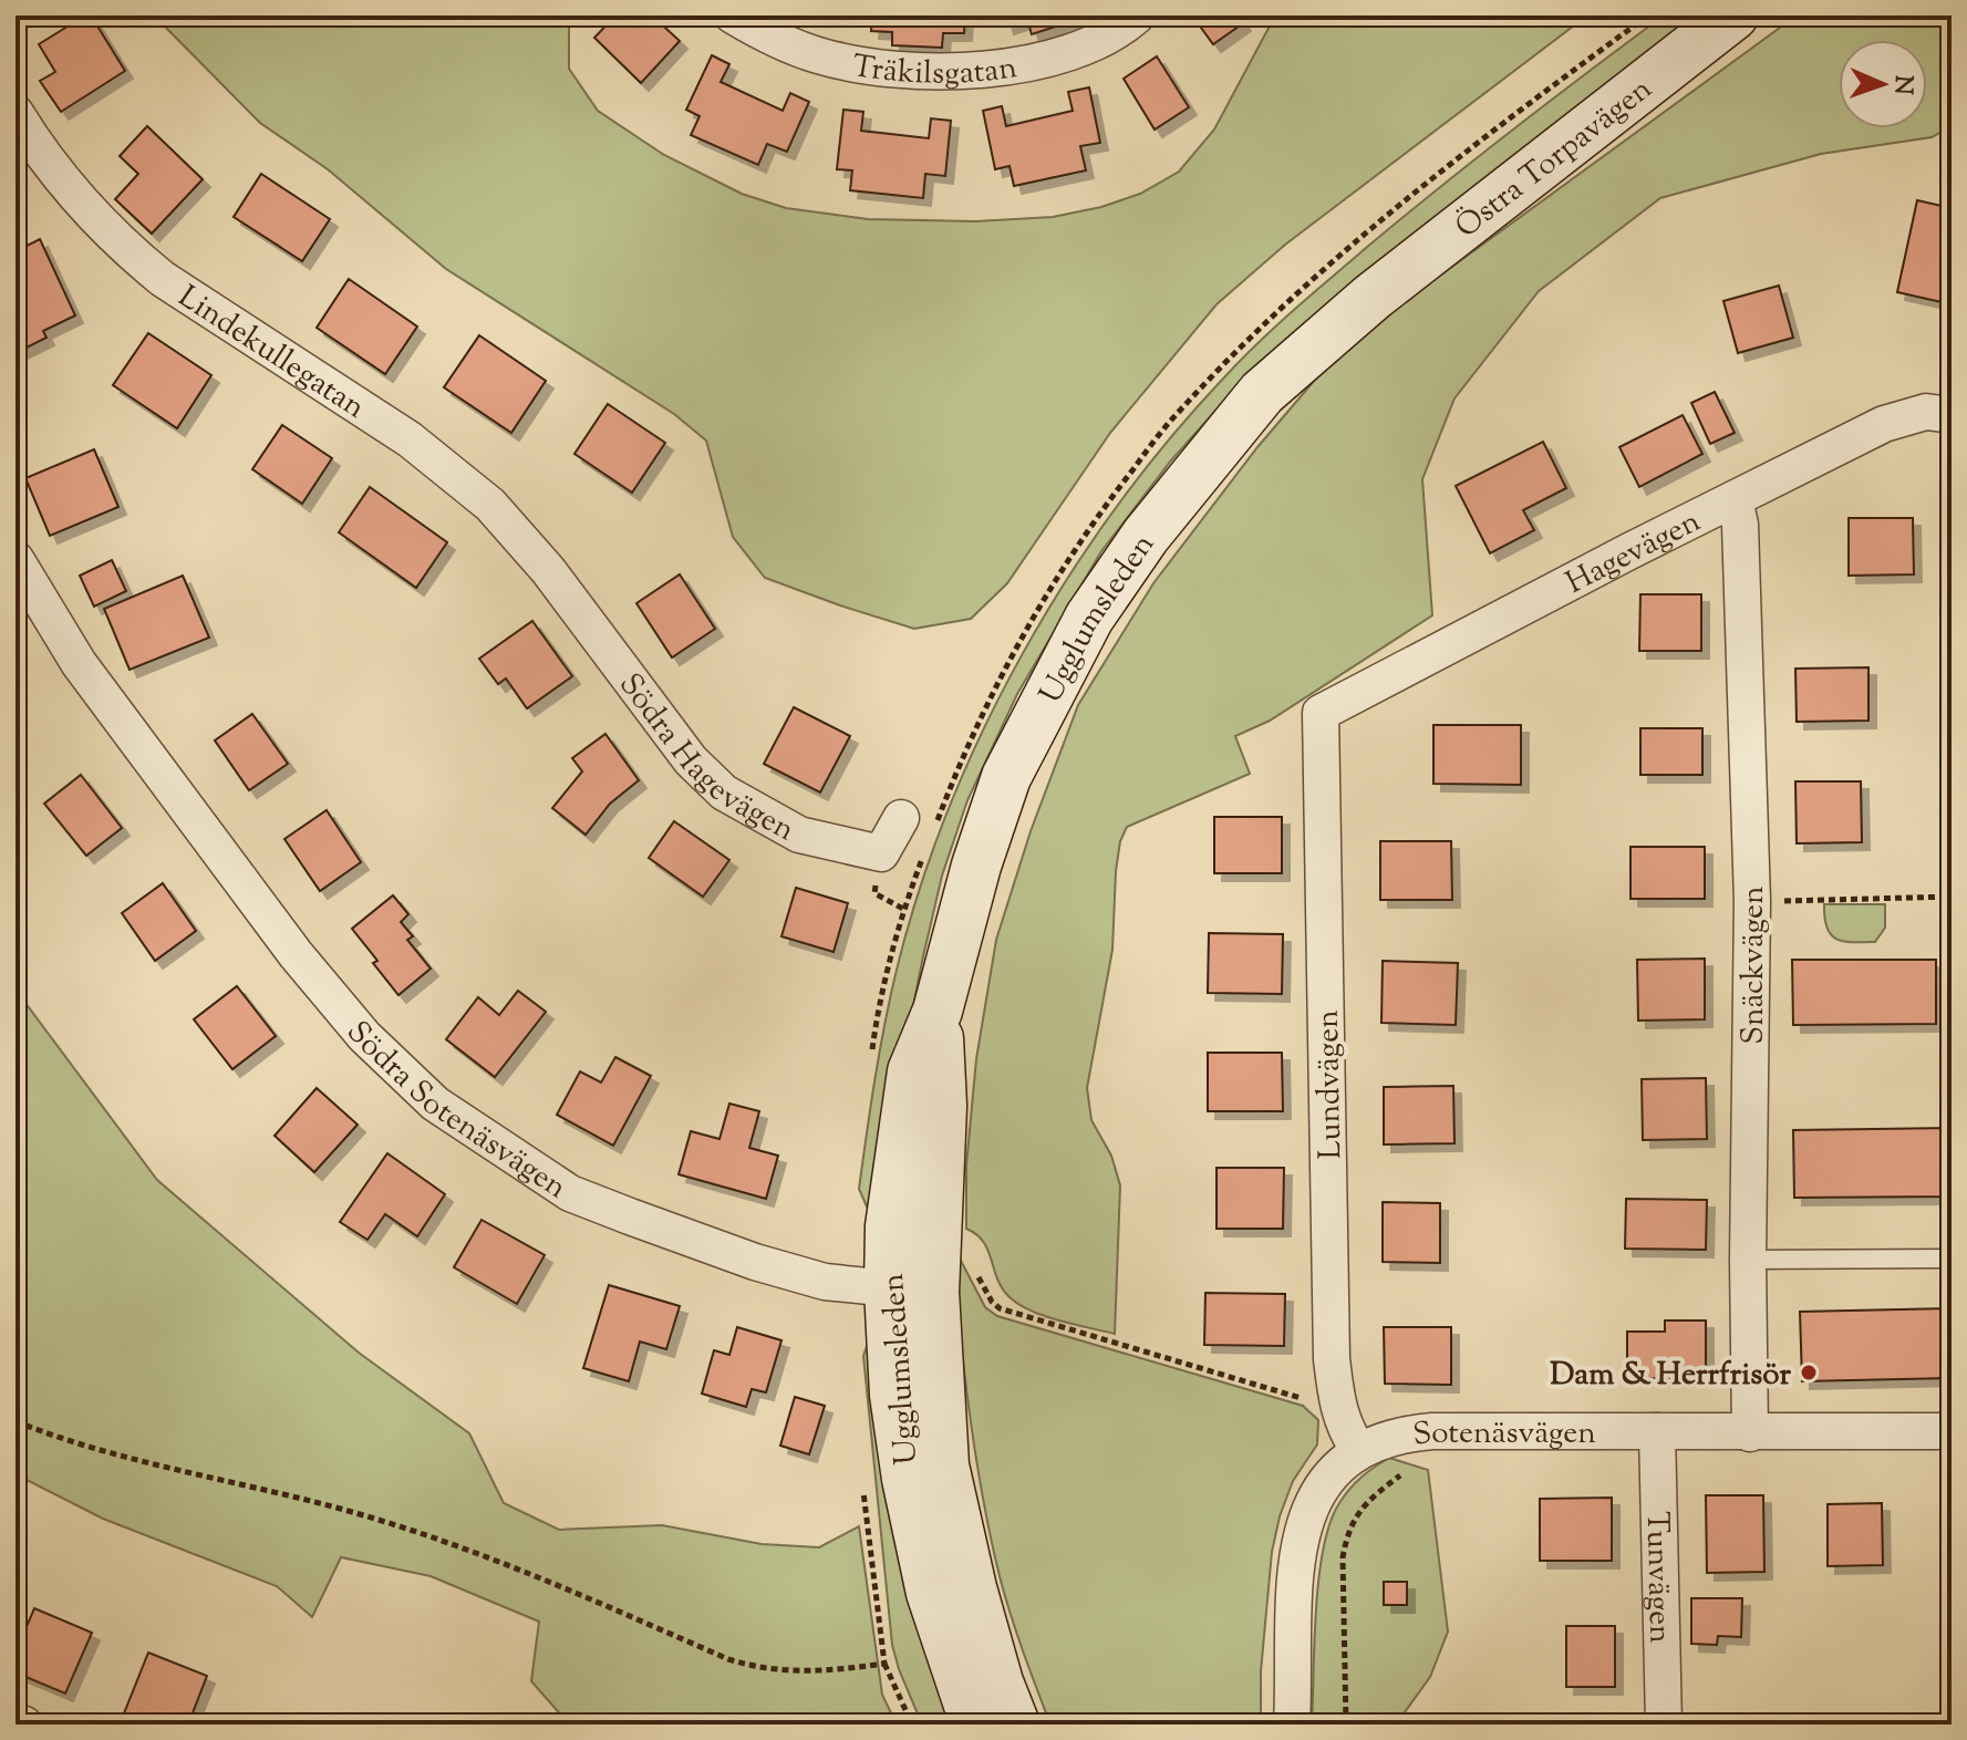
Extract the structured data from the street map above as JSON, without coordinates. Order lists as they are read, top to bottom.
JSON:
{
  "streets": {
    "street": [
      "Träkilsgatan",
      "Östra Torpavägen",
      "Lindekullegatan",
      "Hagevägen",
      "Ugglumsleden",
      "Södra Hagevägen",
      "Snäckvägen",
      "Lundvägen",
      "Södra Sotenäsvägen",
      "Sotenäsvägen",
      "Tunvägen"
    ]
  },
  "crossings": [
    ["Östra Torpavägen", "Ugglumsleden"],
    ["Lindekullegatan", "Södra Hagevägen"],
    ["Hagevägen", "Snäckvägen"],
    ["Hagevägen", "Lundvägen"],
    ["Ugglumsleden", "Södra Sotenäsvägen"],
    ["Snäckvägen", "Sotenäsvägen"],
    ["Lundvägen", "Sotenäsvägen"],
    ["Sotenäsvägen", "Tunvägen"]
  ],
  "places": ["Dam & Herrfrisör"],
  "north": "right"
}
